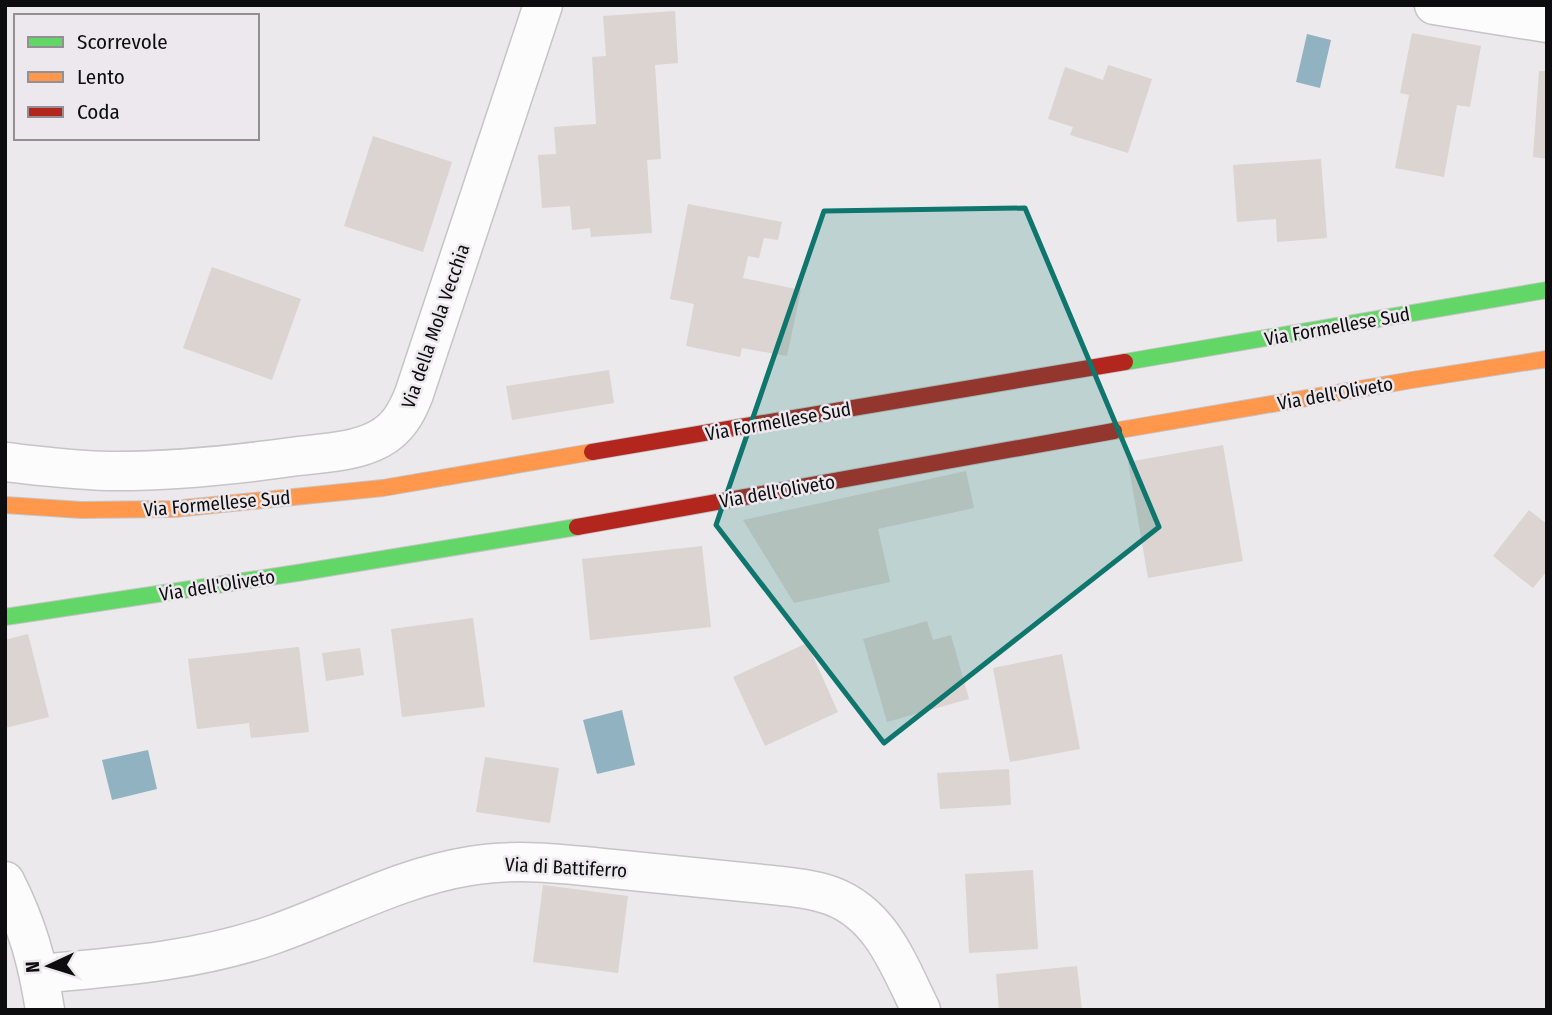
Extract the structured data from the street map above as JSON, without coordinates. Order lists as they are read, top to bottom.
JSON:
{
  "streets": {
    "street": [
      "Via della Mola Vecchia",
      "Via Formellese Sud",
      "Via dell'Oliveto",
      "Via di Battiferro"
    ]
  },
  "legend": ["Scorrevole", "Lento", "Coda"],
  "north": "left"
}
